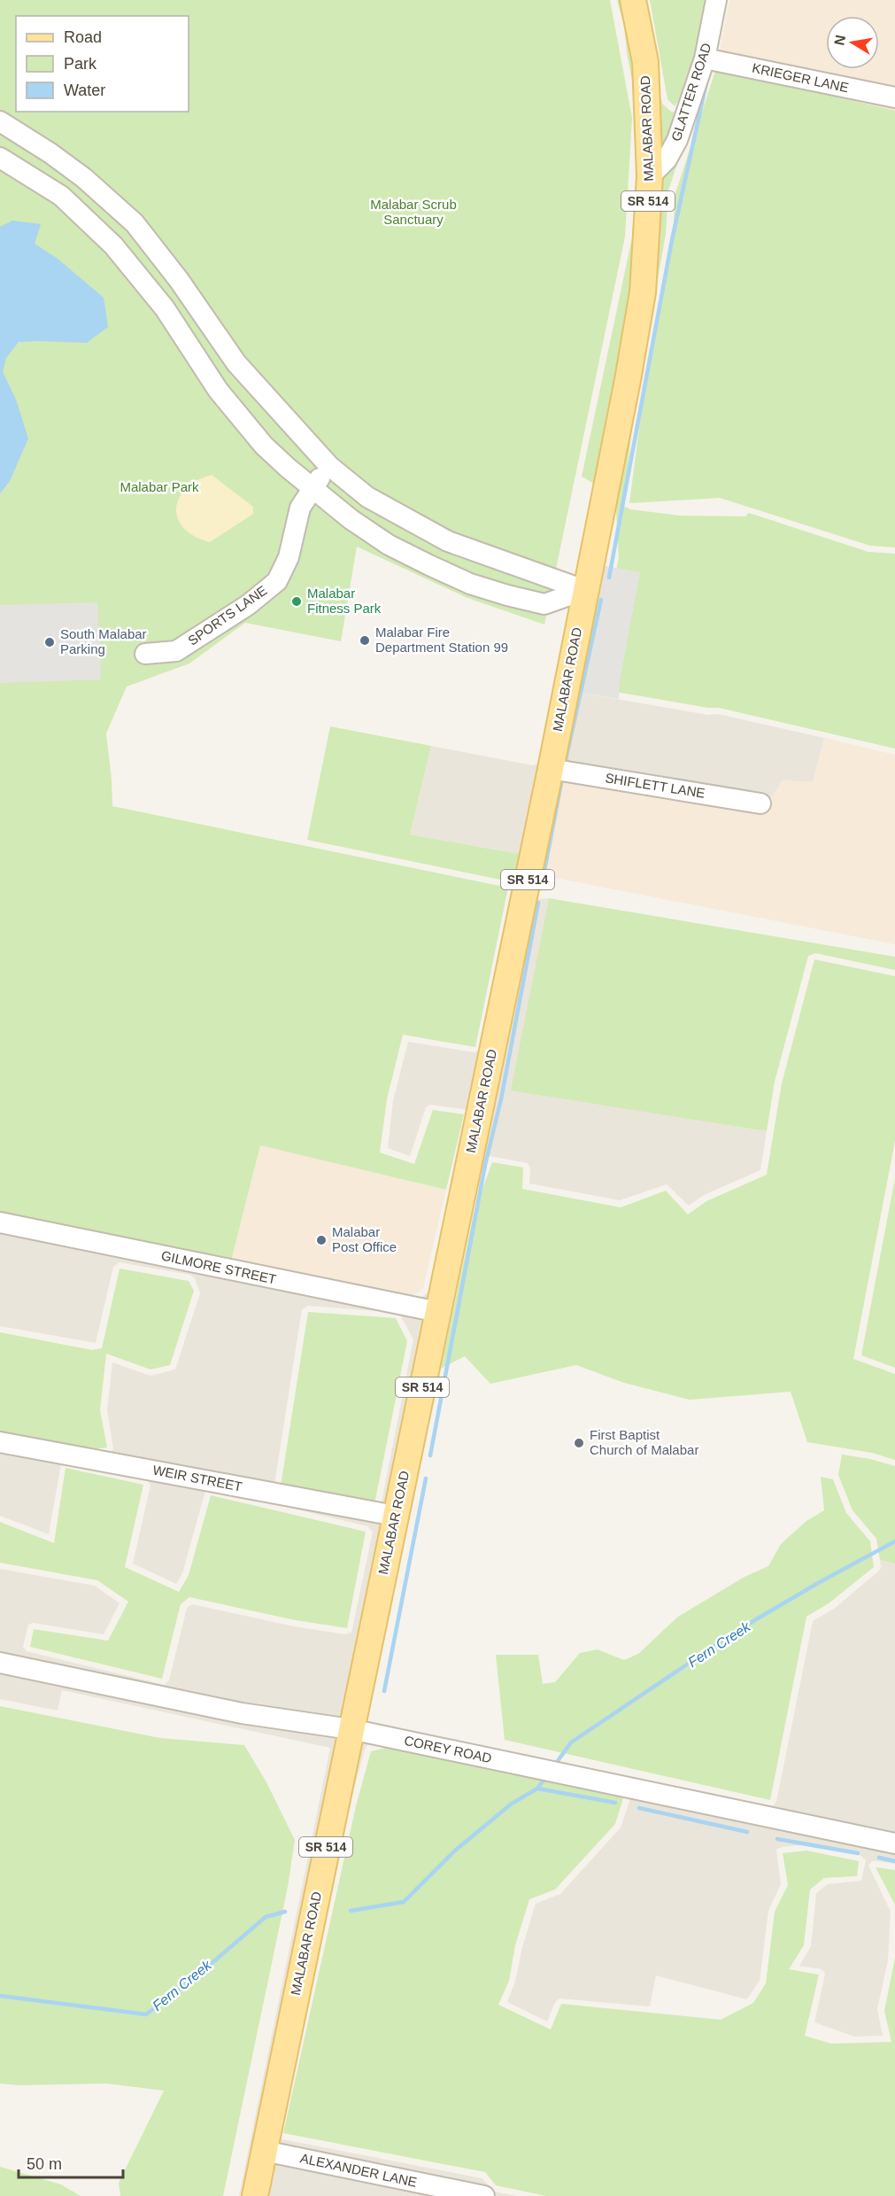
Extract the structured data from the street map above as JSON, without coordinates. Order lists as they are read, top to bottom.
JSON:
{
  "streets": {
    "main road": ["MALABAR ROAD", "SR 514"],
    "street": [
      "KRIEGER LANE",
      "GLATTER ROAD",
      "SPORTS LANE",
      "SHIFLETT LANE",
      "GILMORE STREET",
      "WEIR STREET",
      "COREY ROAD",
      "ALEXANDER LANE"
    ]
  },
  "crossings": [
    ["KRIEGER LANE", "GLATTER ROAD"],
    ["GLATTER ROAD", "MALABAR ROAD"],
    ["MALABAR ROAD", "SHIFLETT LANE"],
    ["MALABAR ROAD", "GILMORE STREET"],
    ["MALABAR ROAD", "WEIR STREET"],
    ["MALABAR ROAD", "COREY ROAD"],
    ["MALABAR ROAD", "ALEXANDER LANE"]
  ],
  "water": ["Fern Creek"],
  "parks": ["Malabar Scrub Sanctuary", "Malabar Park"],
  "places": [
    "Malabar Fitness Park",
    "Malabar Fire Department Station 99",
    "South Malabar Parking",
    "Malabar Post Office",
    "First Baptist Church of Malabar"
  ],
  "legend": ["Road", "Park", "Water"],
  "scale_bar": "50 m",
  "north": "left"
}
